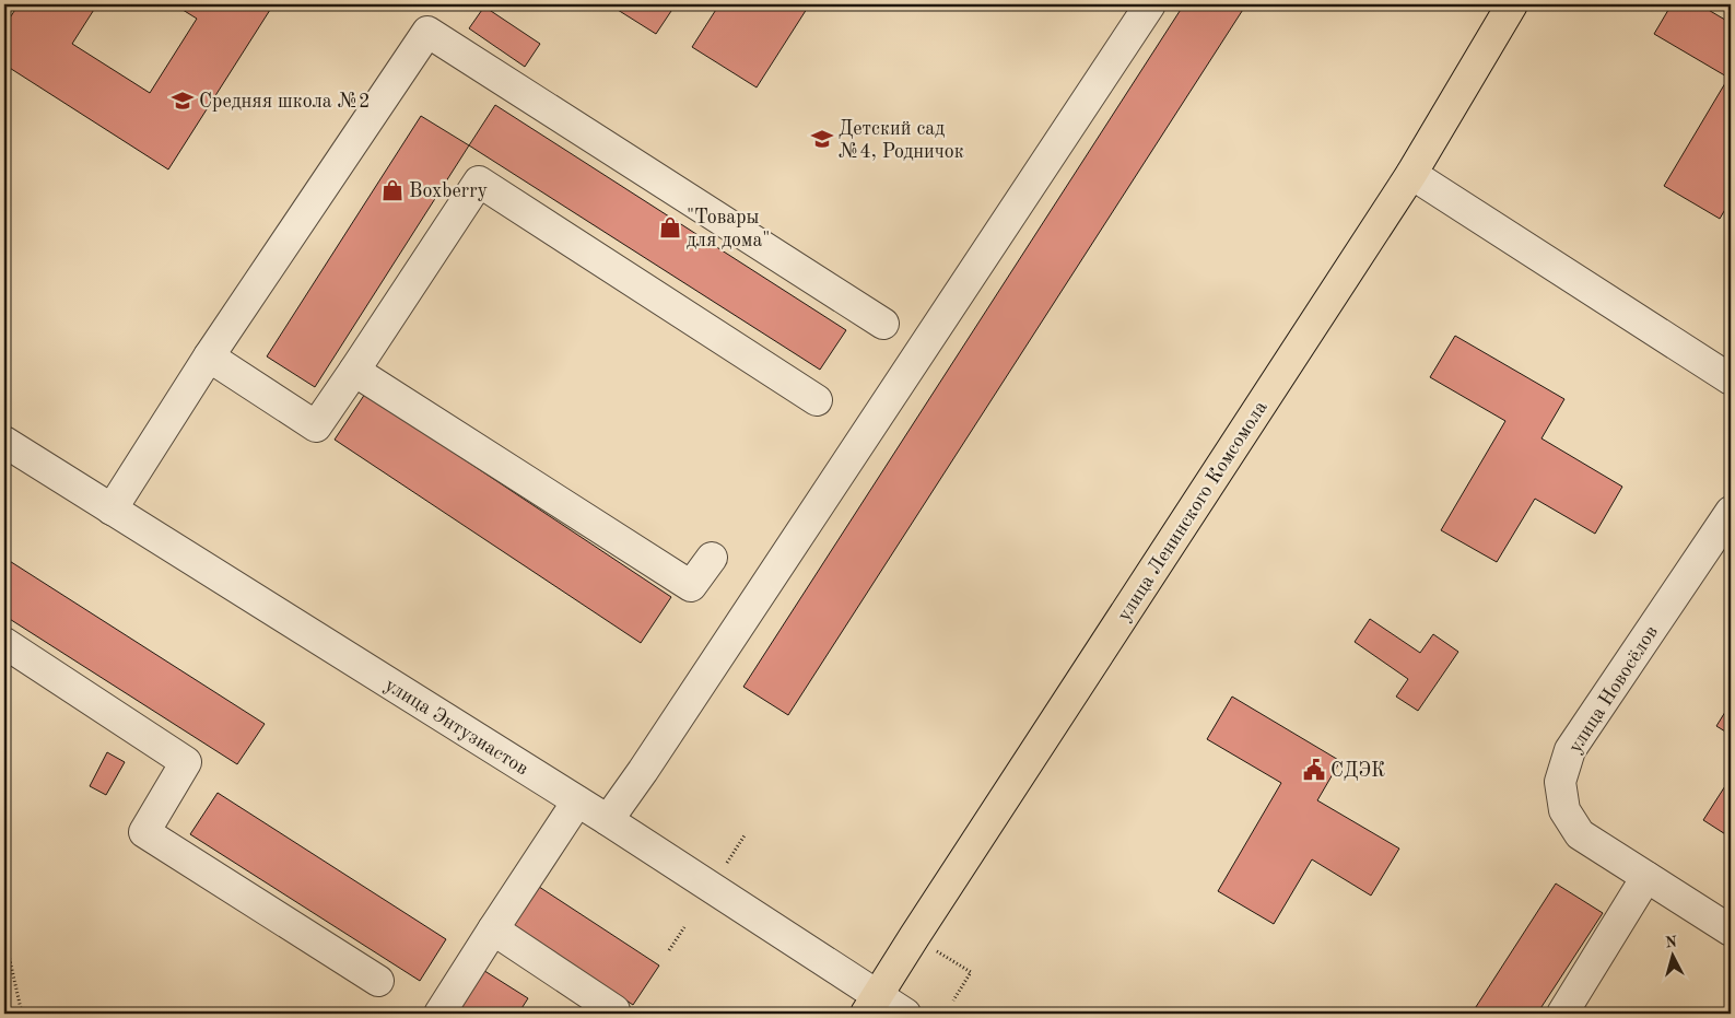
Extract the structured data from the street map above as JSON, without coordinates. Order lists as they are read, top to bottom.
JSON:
{
  "streets": {
    "main road": ["улица Ленинского Комсомола"],
    "street": ["улица Новосёлов", "улица Энтузиастов"]
  },
  "crossings": [
    ["улица Ленинского Комсомола", "улица Энтузиастов"]
  ],
  "places": {
    "school or university": ["Средняя школа №2", "Детский сад №4, Родничок"],
    "shop": ["Boxberry", "\"Товары для дома\""],
    "public building": ["СДЭК"]
  },
  "north": "top"
}
